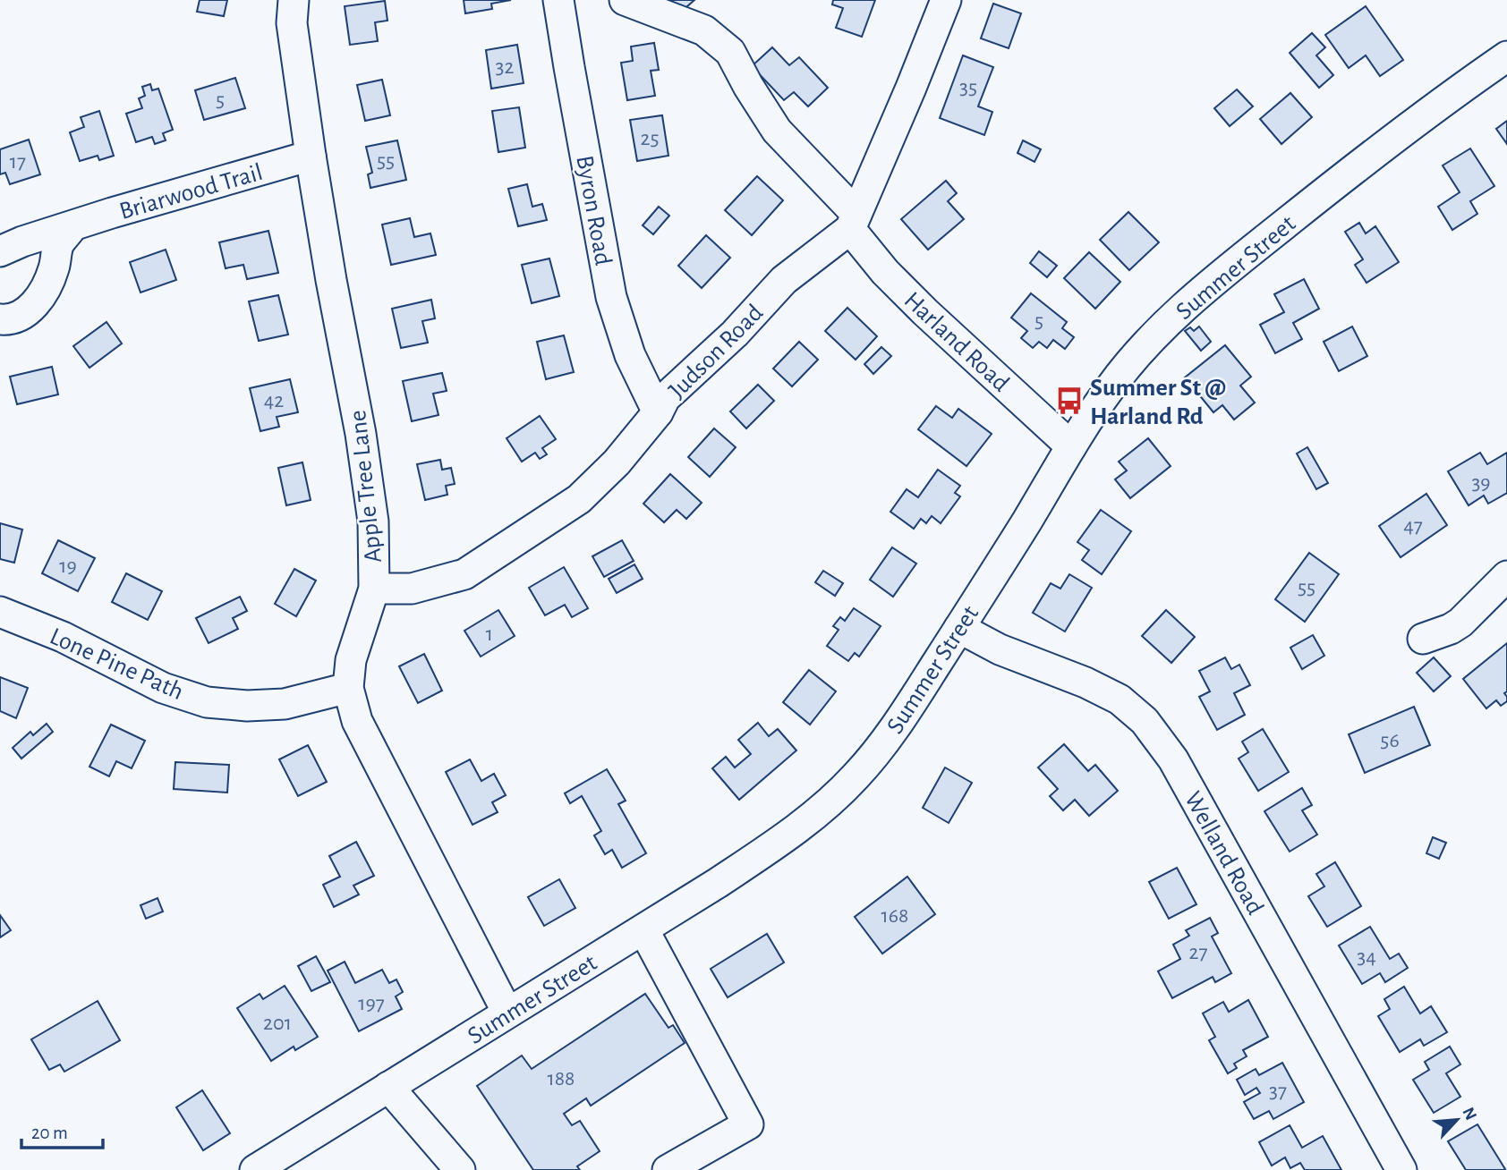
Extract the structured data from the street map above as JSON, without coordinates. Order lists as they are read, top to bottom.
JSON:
{
  "streets": {
    "street": [
      "Briarwood Trail",
      "Byron Road",
      "Summer Street",
      "Harland Road",
      "Judson Road",
      "Apple Tree Lane",
      "Lone Pine Path",
      "Welland Road"
    ]
  },
  "crossings": [
    ["Briarwood Trail", "Apple Tree Lane"],
    ["Byron Road", "Judson Road"],
    ["Summer Street", "Harland Road"],
    ["Summer Street", "Apple Tree Lane"],
    ["Summer Street", "Welland Road"],
    ["Harland Road", "Judson Road"],
    ["Judson Road", "Apple Tree Lane"],
    ["Apple Tree Lane", "Lone Pine Path"]
  ],
  "places": {
    "bus stop": ["Summer St @ Harland Rd"]
  },
  "house_numbers": [
    "32",
    "35",
    "5",
    "25",
    "55",
    "17",
    "5",
    "42",
    "39",
    "47",
    "19",
    "55",
    "1",
    "56",
    "168",
    "27",
    "34",
    "197",
    "201",
    "188",
    "37"
  ],
  "scale_bar": "20 m",
  "north": "top right"
}
